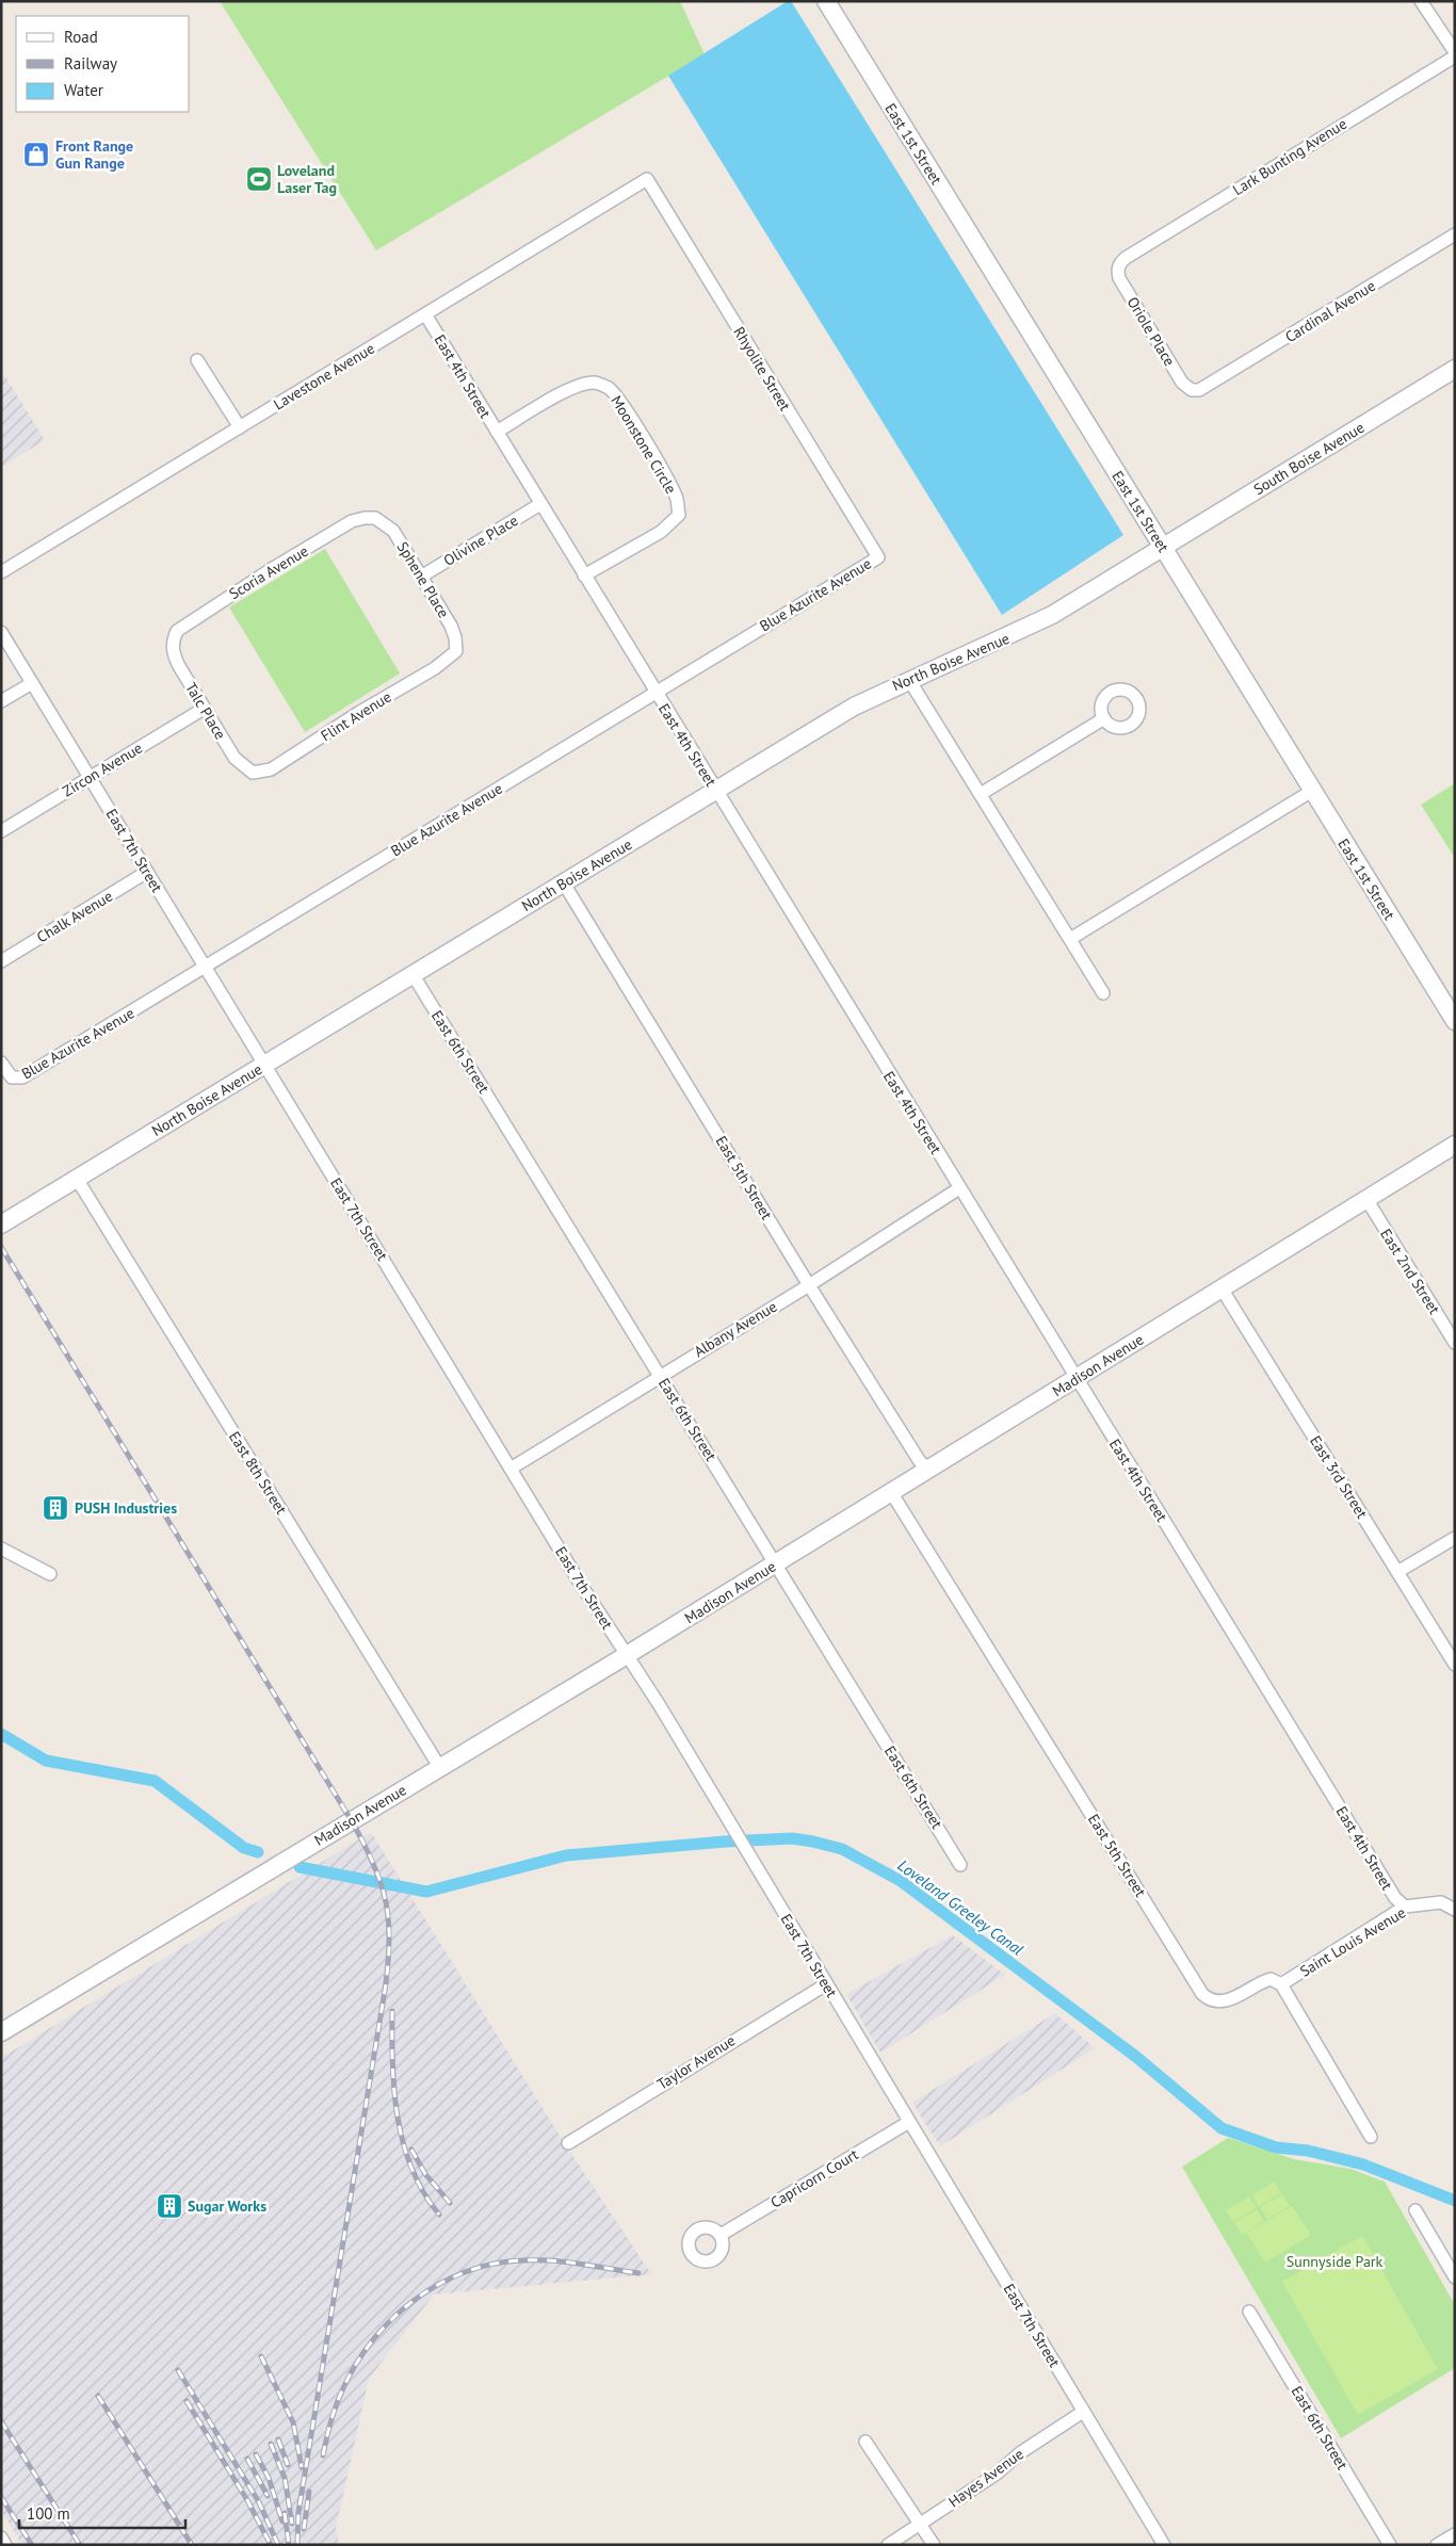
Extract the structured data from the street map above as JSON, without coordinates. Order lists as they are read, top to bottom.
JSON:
{
  "streets": {
    "main road": [
      "East 1st Street",
      "South Boise Avenue",
      "North Boise Avenue",
      "Madison Avenue"
    ],
    "street": [
      "Lark Bunting Avenue",
      "Cardinal Avenue",
      "Oriole Place",
      "Rhyolite Street",
      "Lavestone Avenue",
      "East 4th Street",
      "Moonstone Circle",
      "Olivine Place",
      "Scoria Avenue",
      "Sphene Place",
      "Blue Azurite Avenue",
      "Talc Place",
      "Flint Avenue",
      "Zircon Avenue",
      "East 7th Street",
      "Chalk Avenue",
      "East 6th Street",
      "East 5th Street",
      "East 2nd Street",
      "Albany Avenue",
      "East 8th Street",
      "East 3rd Street",
      "Saint Louis Avenue",
      "Taylor Avenue",
      "Capricorn Court",
      "Hayes Avenue"
    ]
  },
  "crossings": [
    ["East 1st Street", "South Boise Avenue"],
    ["East 1st Street", "North Boise Avenue"],
    ["Lark Bunting Avenue", "Oriole Place"],
    ["Cardinal Avenue", "Oriole Place"],
    ["Rhyolite Street", "Lavestone Avenue"],
    ["Rhyolite Street", "Blue Azurite Avenue"],
    ["Lavestone Avenue", "East 4th Street"],
    ["East 4th Street", "Moonstone Circle"],
    ["East 4th Street", "Olivine Place"],
    ["East 4th Street", "Blue Azurite Avenue"],
    ["East 4th Street", "North Boise Avenue"],
    ["East 4th Street", "Albany Avenue"],
    ["East 4th Street", "Madison Avenue"],
    ["East 4th Street", "Saint Louis Avenue"],
    ["South Boise Avenue", "North Boise Avenue"],
    ["Olivine Place", "Sphene Place"],
    ["Scoria Avenue", "Sphene Place"],
    ["Scoria Avenue", "Talc Place"],
    ["Sphene Place", "Flint Avenue"],
    ["Blue Azurite Avenue", "East 7th Street"],
    ["North Boise Avenue", "East 7th Street"],
    ["North Boise Avenue", "East 6th Street"],
    ["North Boise Avenue", "East 5th Street"],
    ["North Boise Avenue", "East 8th Street"],
    ["Talc Place", "Flint Avenue"],
    ["Talc Place", "Zircon Avenue"],
    ["Zircon Avenue", "East 7th Street"],
    ["East 7th Street", "Chalk Avenue"],
    ["East 7th Street", "Albany Avenue"],
    ["East 7th Street", "Madison Avenue"],
    ["East 7th Street", "Taylor Avenue"],
    ["East 7th Street", "Capricorn Court"],
    ["East 7th Street", "Hayes Avenue"],
    ["East 6th Street", "Albany Avenue"],
    ["East 6th Street", "Madison Avenue"],
    ["East 5th Street", "Albany Avenue"],
    ["East 5th Street", "Madison Avenue"],
    ["East 5th Street", "Saint Louis Avenue"],
    ["East 2nd Street", "Madison Avenue"],
    ["Madison Avenue", "East 8th Street"],
    ["Madison Avenue", "East 3rd Street"]
  ],
  "water": ["Loveland Greeley Canal"],
  "parks": ["Sunnyside Park"],
  "places": {
    "shop": ["Front Range Gun Range"],
    "sports": ["Loveland Laser Tag"],
    "building": ["PUSH Industries", "Sugar Works"]
  },
  "legend": ["Road", "Railway", "Water"],
  "scale_bar": "100 m"
}
